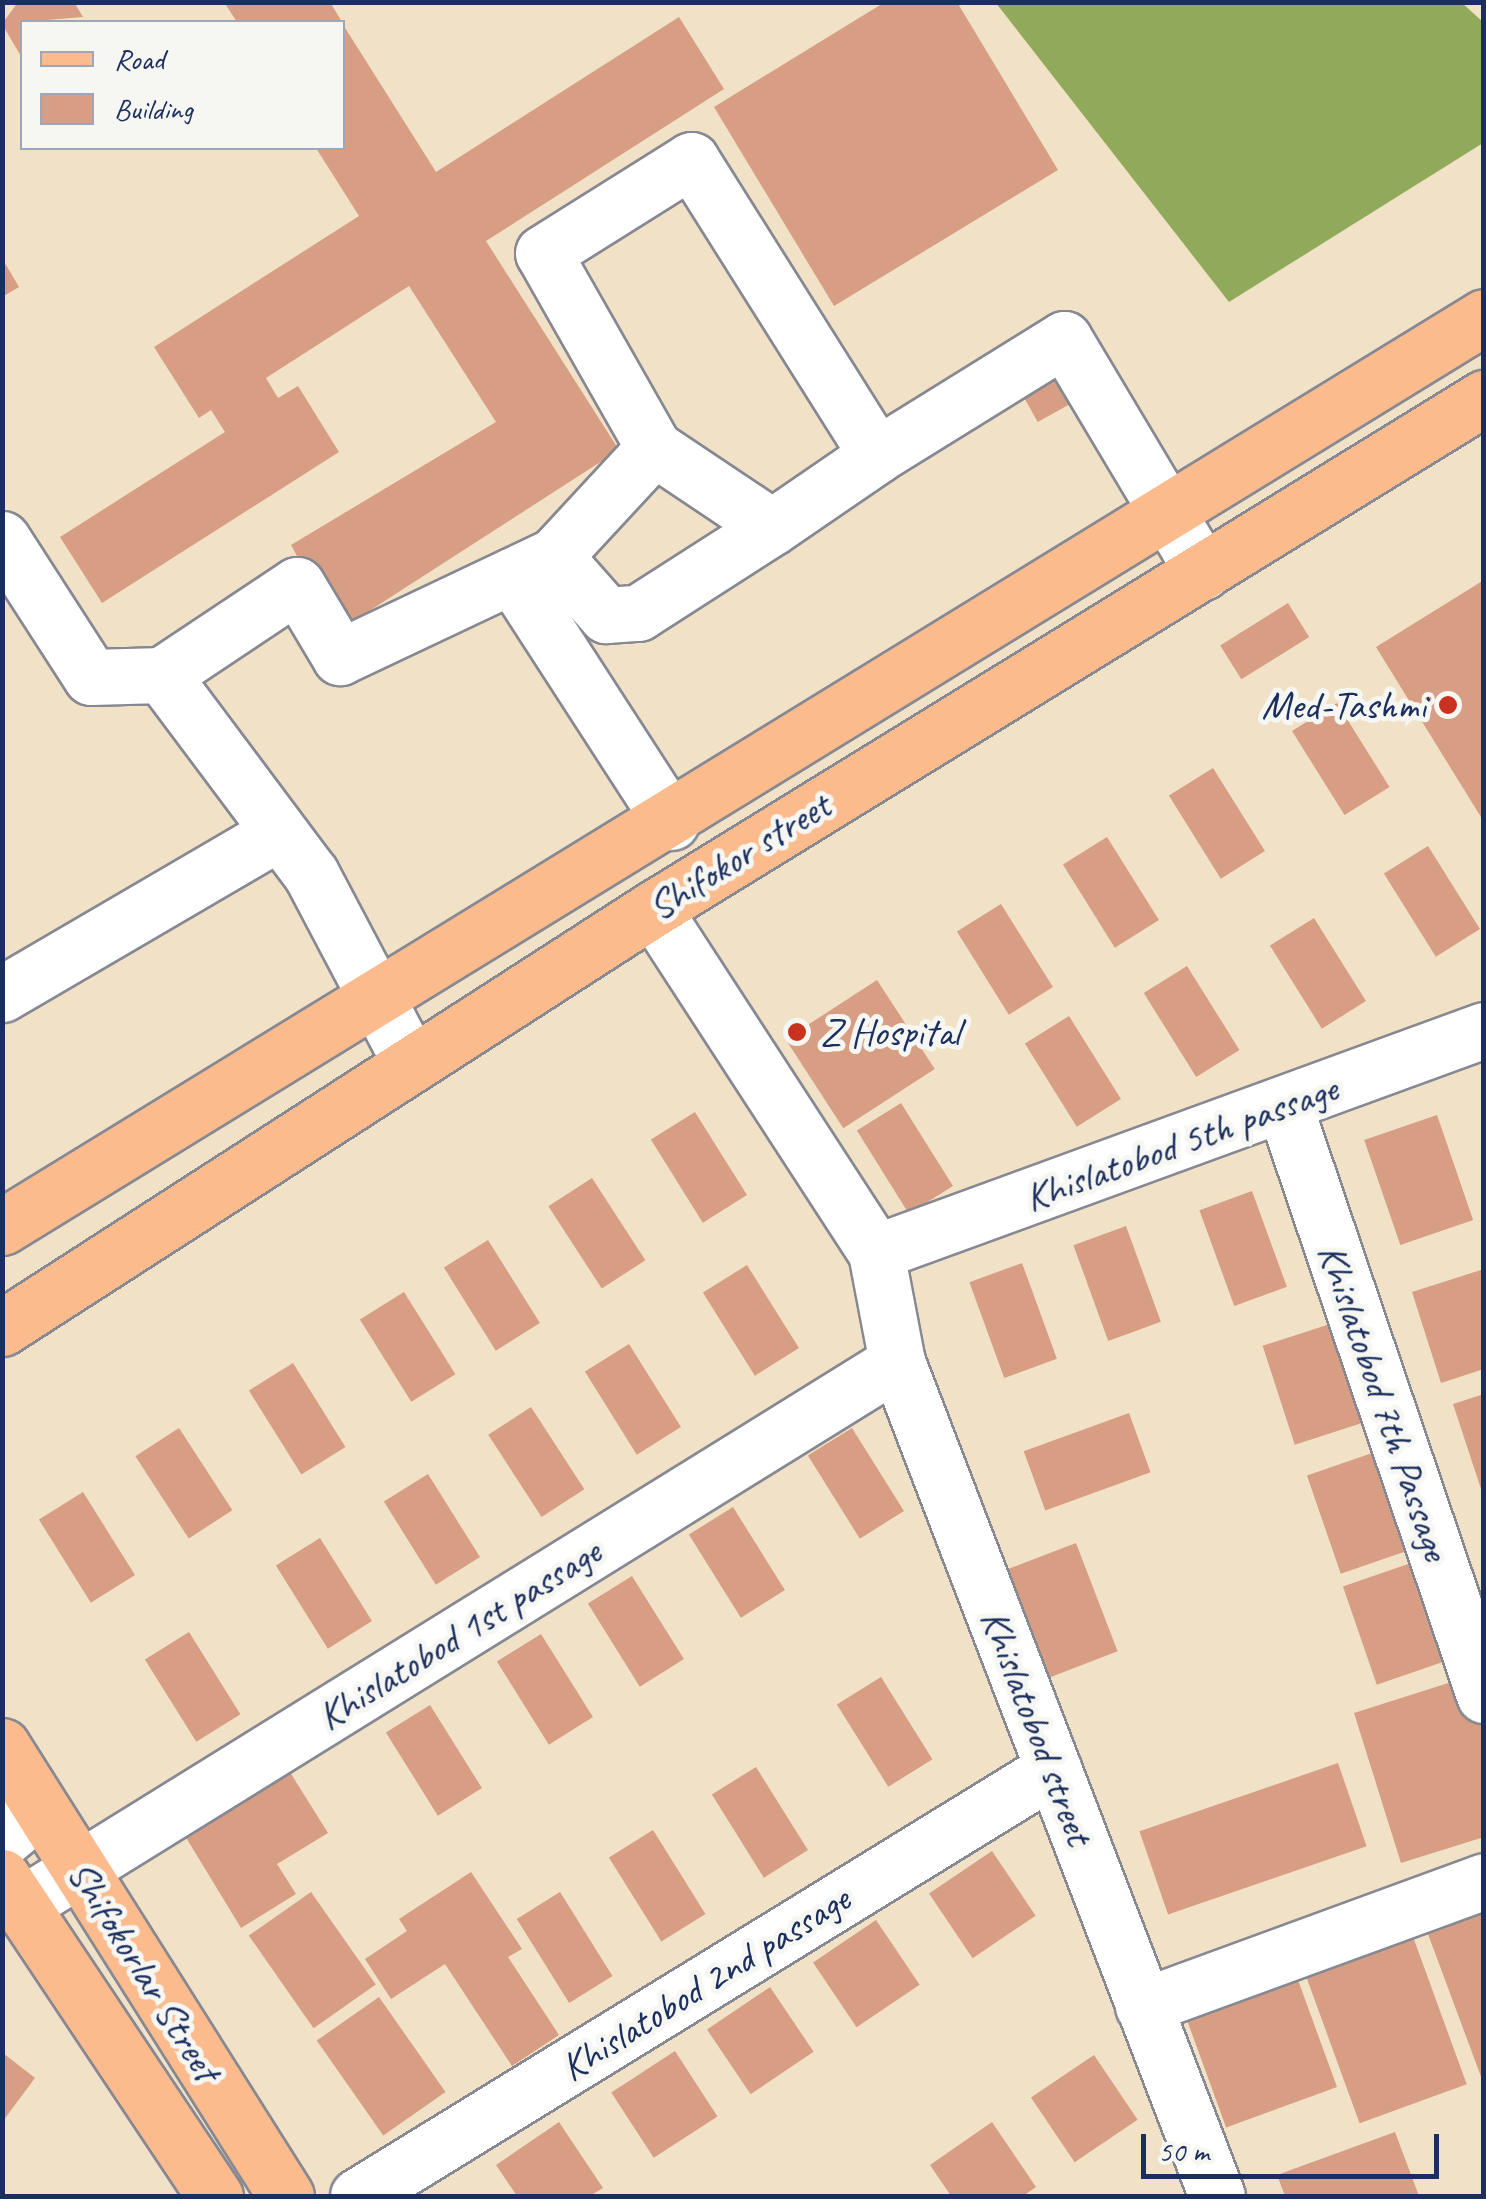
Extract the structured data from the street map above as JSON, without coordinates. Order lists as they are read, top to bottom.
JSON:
{
  "streets": {
    "main road": ["Shifokor street", "Shifokorlar Street"],
    "street": [
      "Khislatobod 5th passage",
      "Khislatobod 7th Passage",
      "Khislatobod 1st passage",
      "Khislatobod street",
      "Khislatobod 2nd passage"
    ]
  },
  "crossings": [
    ["Khislatobod 5th passage", "Khislatobod 7th Passage"],
    ["Khislatobod 5th passage", "Khislatobod street"],
    ["Khislatobod 1st passage", "Khislatobod street"],
    ["Khislatobod 1st passage", "Shifokorlar Street"],
    ["Khislatobod street", "Khislatobod 2nd passage"]
  ],
  "places": ["Med-Tashmi", "Z Hospital"],
  "legend": ["Road", "Building"],
  "scale_bar": "50 m"
}
